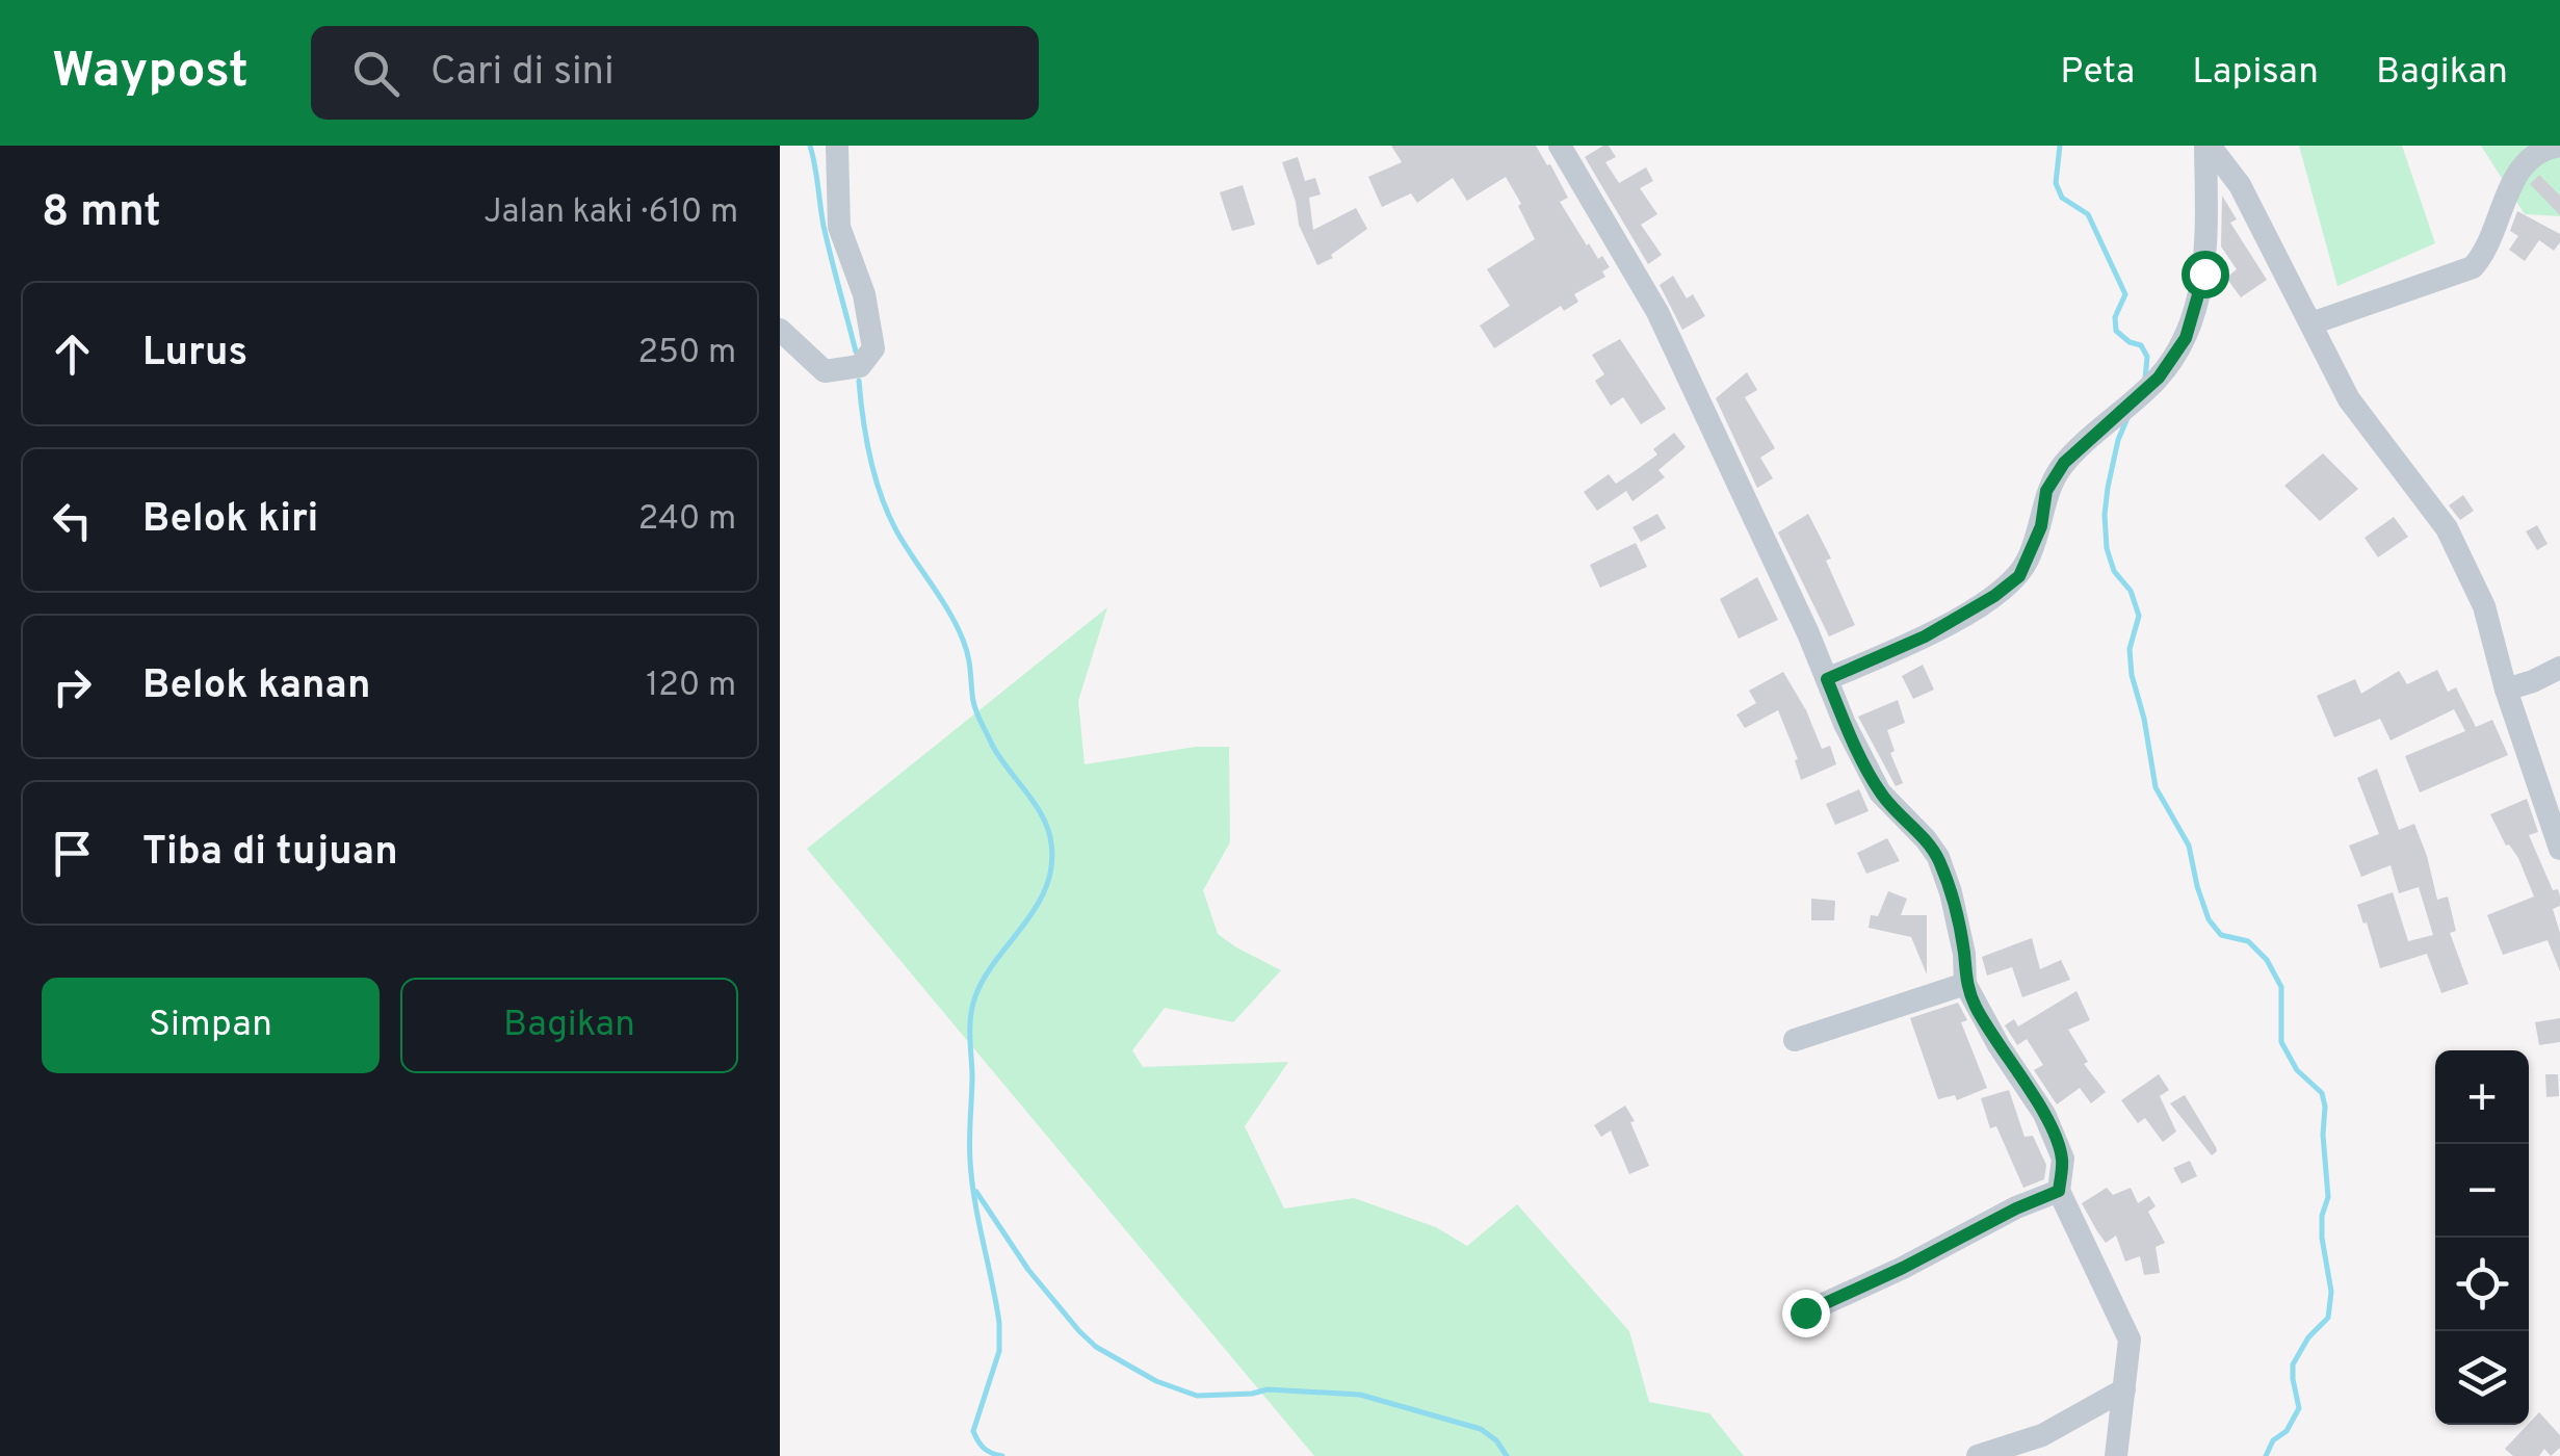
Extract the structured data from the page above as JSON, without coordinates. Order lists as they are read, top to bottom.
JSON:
{
  "page": {
    "header": "Waypost",
    "search": "Cari di sini",
    "nav": ["Peta", "Lapisan", "Bagikan"],
    "heading": ["8 mnt", "Jalan kaki · 610 m"],
    "list": [
      ["Lurus", "250 m"],
      ["Belok kiri", "240 m"],
      ["Belok kanan", "120 m"],
      "Tiba di tujuan"
    ],
    "buttons": ["Simpan", "Bagikan"],
    "map_buttons": ["+", "−"]
  }
}
